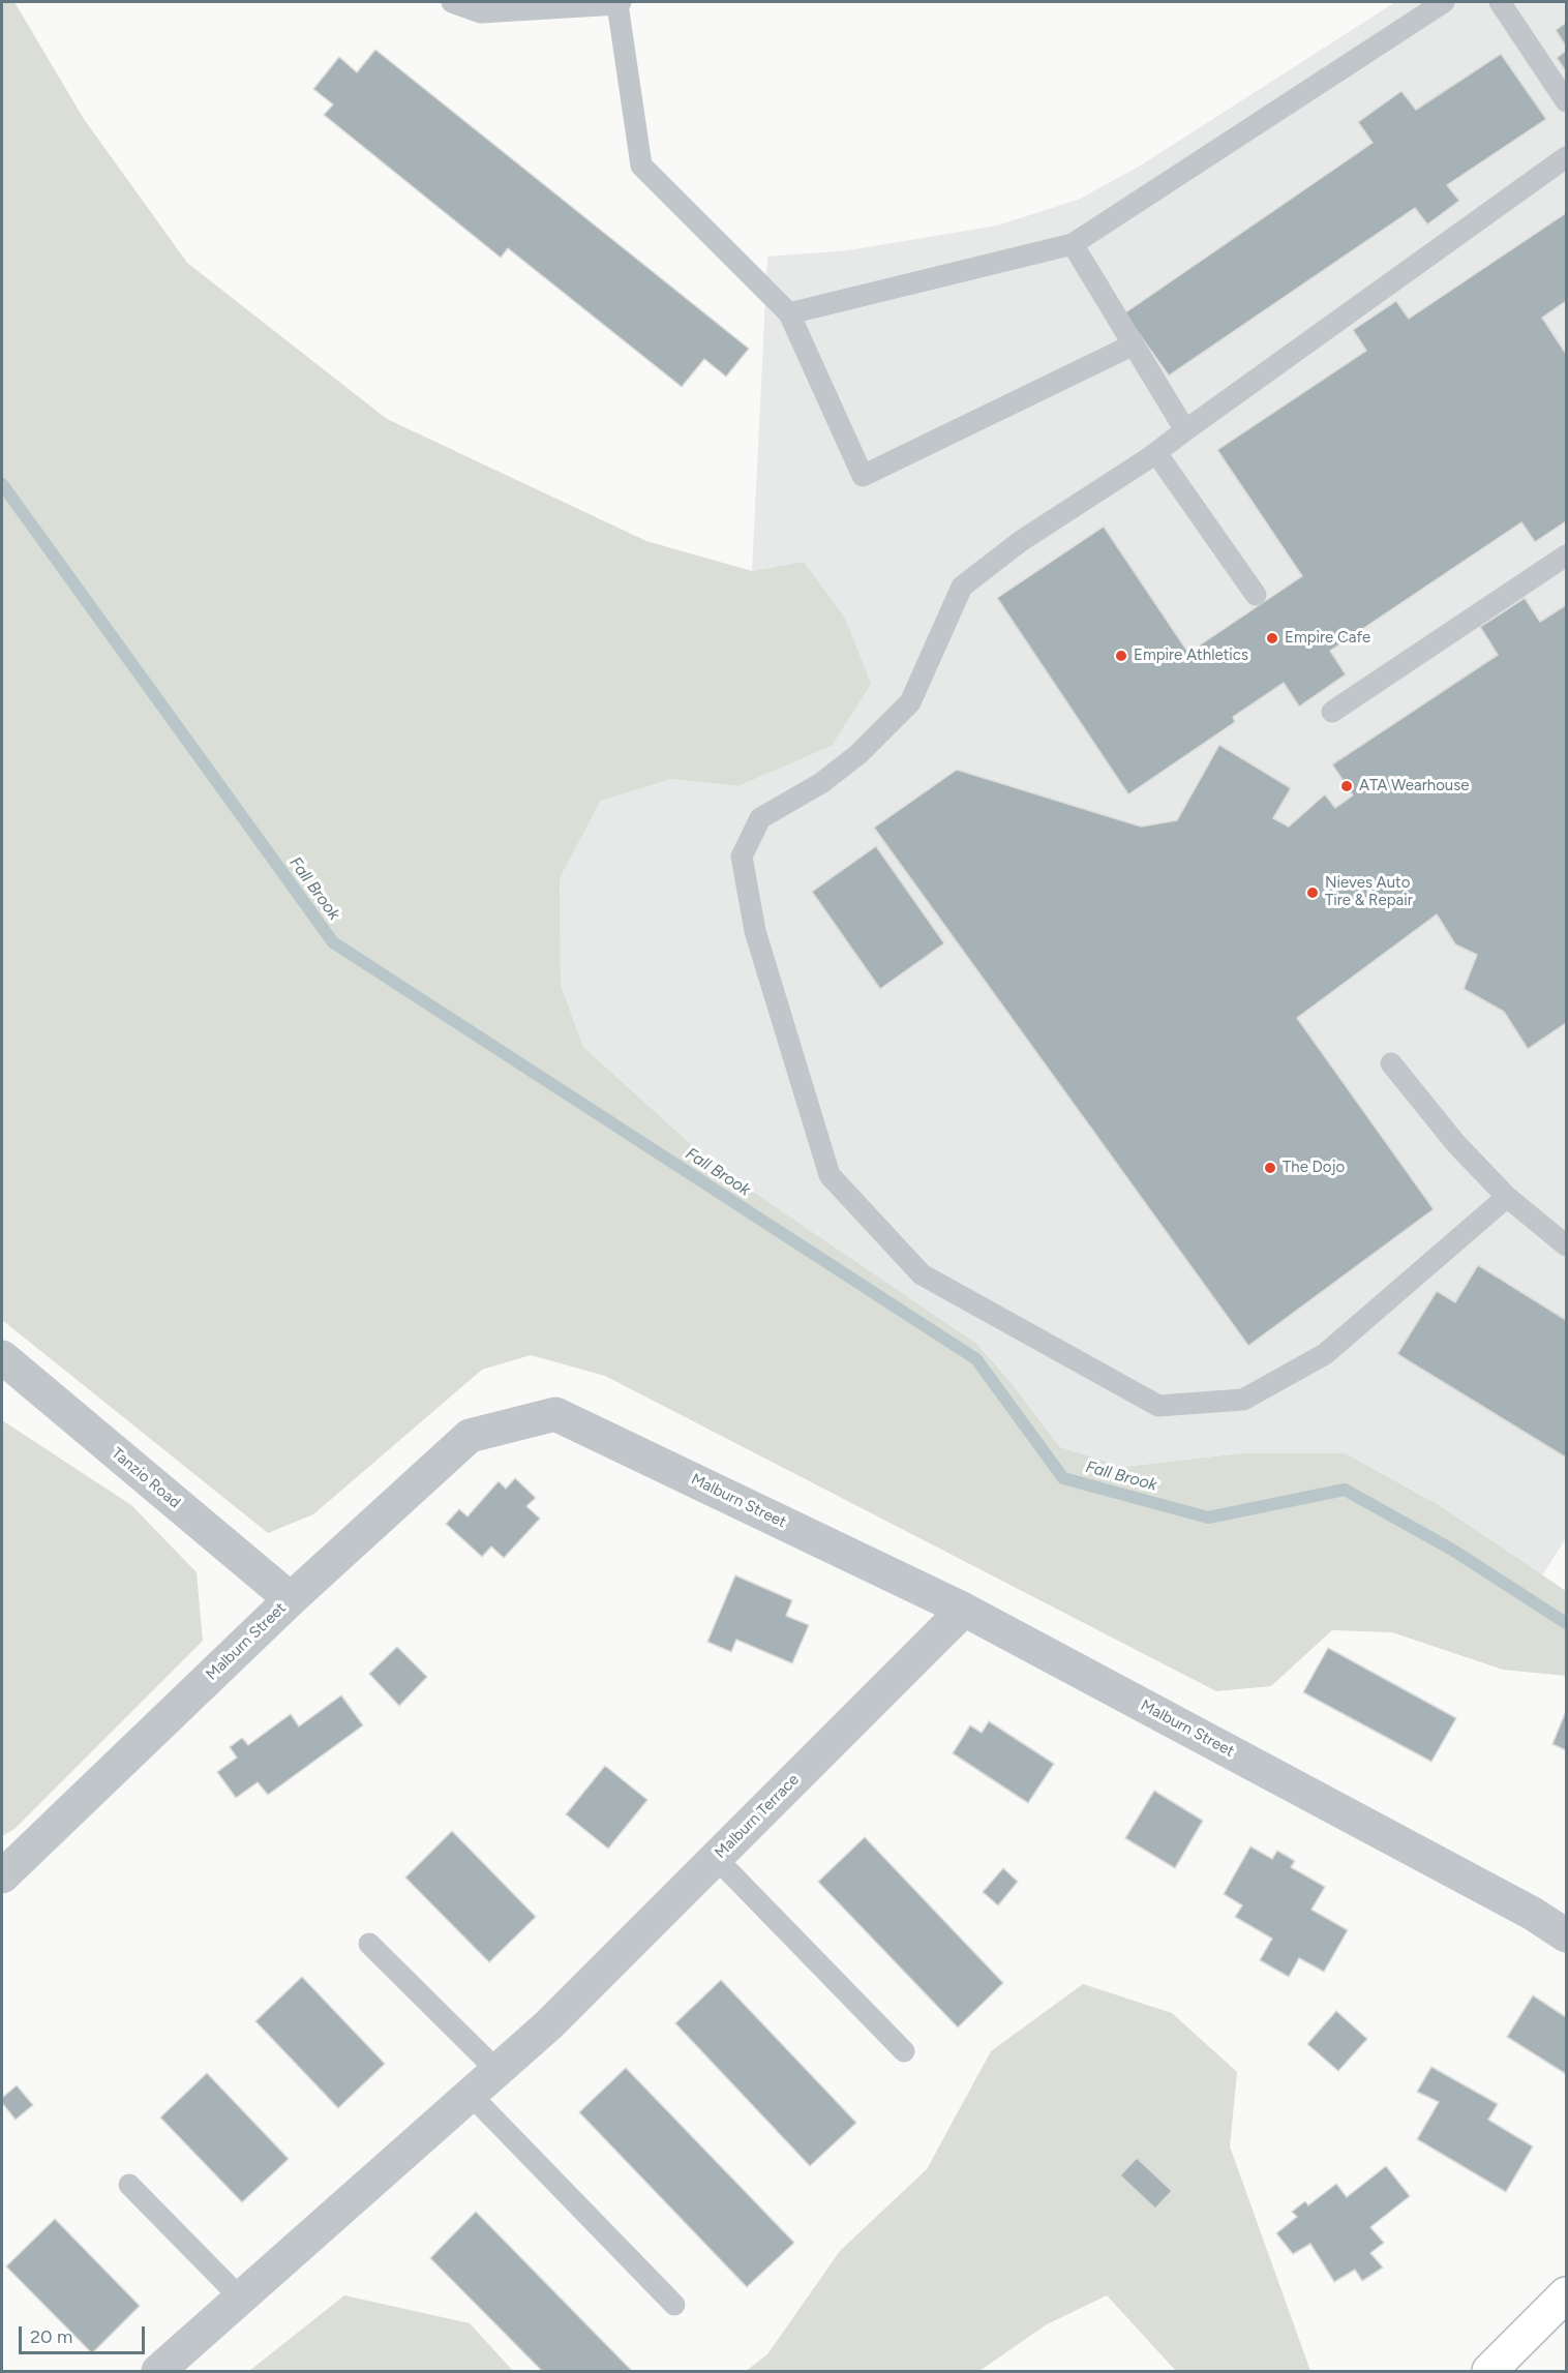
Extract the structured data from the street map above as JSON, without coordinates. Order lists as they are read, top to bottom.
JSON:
{
  "streets": {
    "street": ["Tanzio Road", "Malburn Street", "Malburn Terrace"]
  },
  "crossings": [
    ["Tanzio Road", "Malburn Street"],
    ["Malburn Street", "Malburn Terrace"]
  ],
  "water": ["Fall Brook"],
  "places": [
    "Empire Cafe",
    "Empire Athletics",
    "ATA Wearhouse",
    "Nieves Auto Tire & Repair",
    "The Dojo"
  ],
  "scale_bar": "20 m"
}
